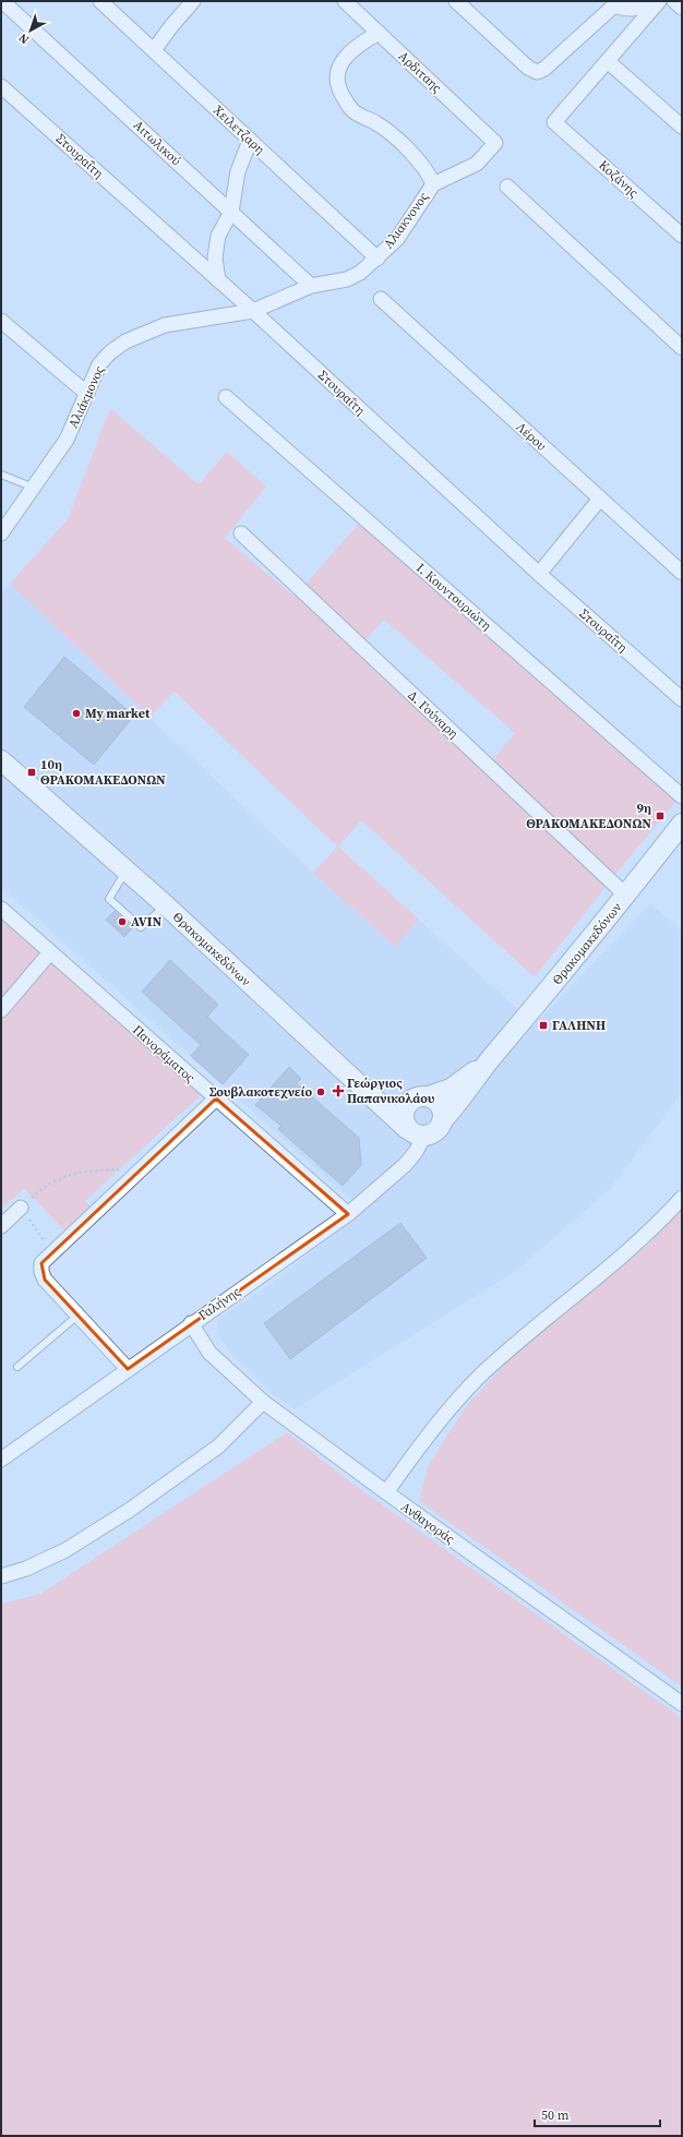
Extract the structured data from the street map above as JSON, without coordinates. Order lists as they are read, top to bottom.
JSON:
{
  "streets": {
    "main road": ["Θρακομακεδόνων"],
    "street": [
      "Αρδιταης",
      "Χειλετζαρη",
      "Αιτωλικού",
      "Στουραΐτη",
      "Κοζάνης",
      "Αλιακνονος",
      "Αλιάκμονος",
      "Λέρου",
      "Ι. Κουντουριώτη",
      "Δ. Γούναρη",
      "Πανοράματος",
      "Γαλήνης",
      "Ανθαγοράς"
    ]
  },
  "crossings": [
    ["Αρδιταης", "Αλιακνονος"],
    ["Χειλετζαρη", "Αλιακνονος"],
    ["Αιτωλικού", "Αλιακνονος"],
    ["Αιτωλικού", "Αλιάκμονος"],
    ["Στουραΐτη", "Αλιάκμονος"],
    ["Αλιακνονος", "Αλιάκμονος"],
    ["Δ. Γούναρη", "Θρακομακεδόνων"],
    ["Θρακομακεδόνων", "Γαλήνης"],
    ["Πανοράματος", "Γαλήνης"],
    ["Γαλήνης", "Ανθαγοράς"]
  ],
  "places": {
    "other": ["My market", "AVIN", "Σουβλακοτεχνείο"],
    "transit": ["10η ΘΡΑΚΟΜΑΚΕΔΟΝΩΝ", "9η ΘΡΑΚΟΜΑΚΕΔΟΝΩΝ", "ΓΑΛΗΝΗ"],
    "health": ["Γεώργιος Παπανικολάου"]
  },
  "scale_bar": "50 m",
  "north": "bottom left"
}
